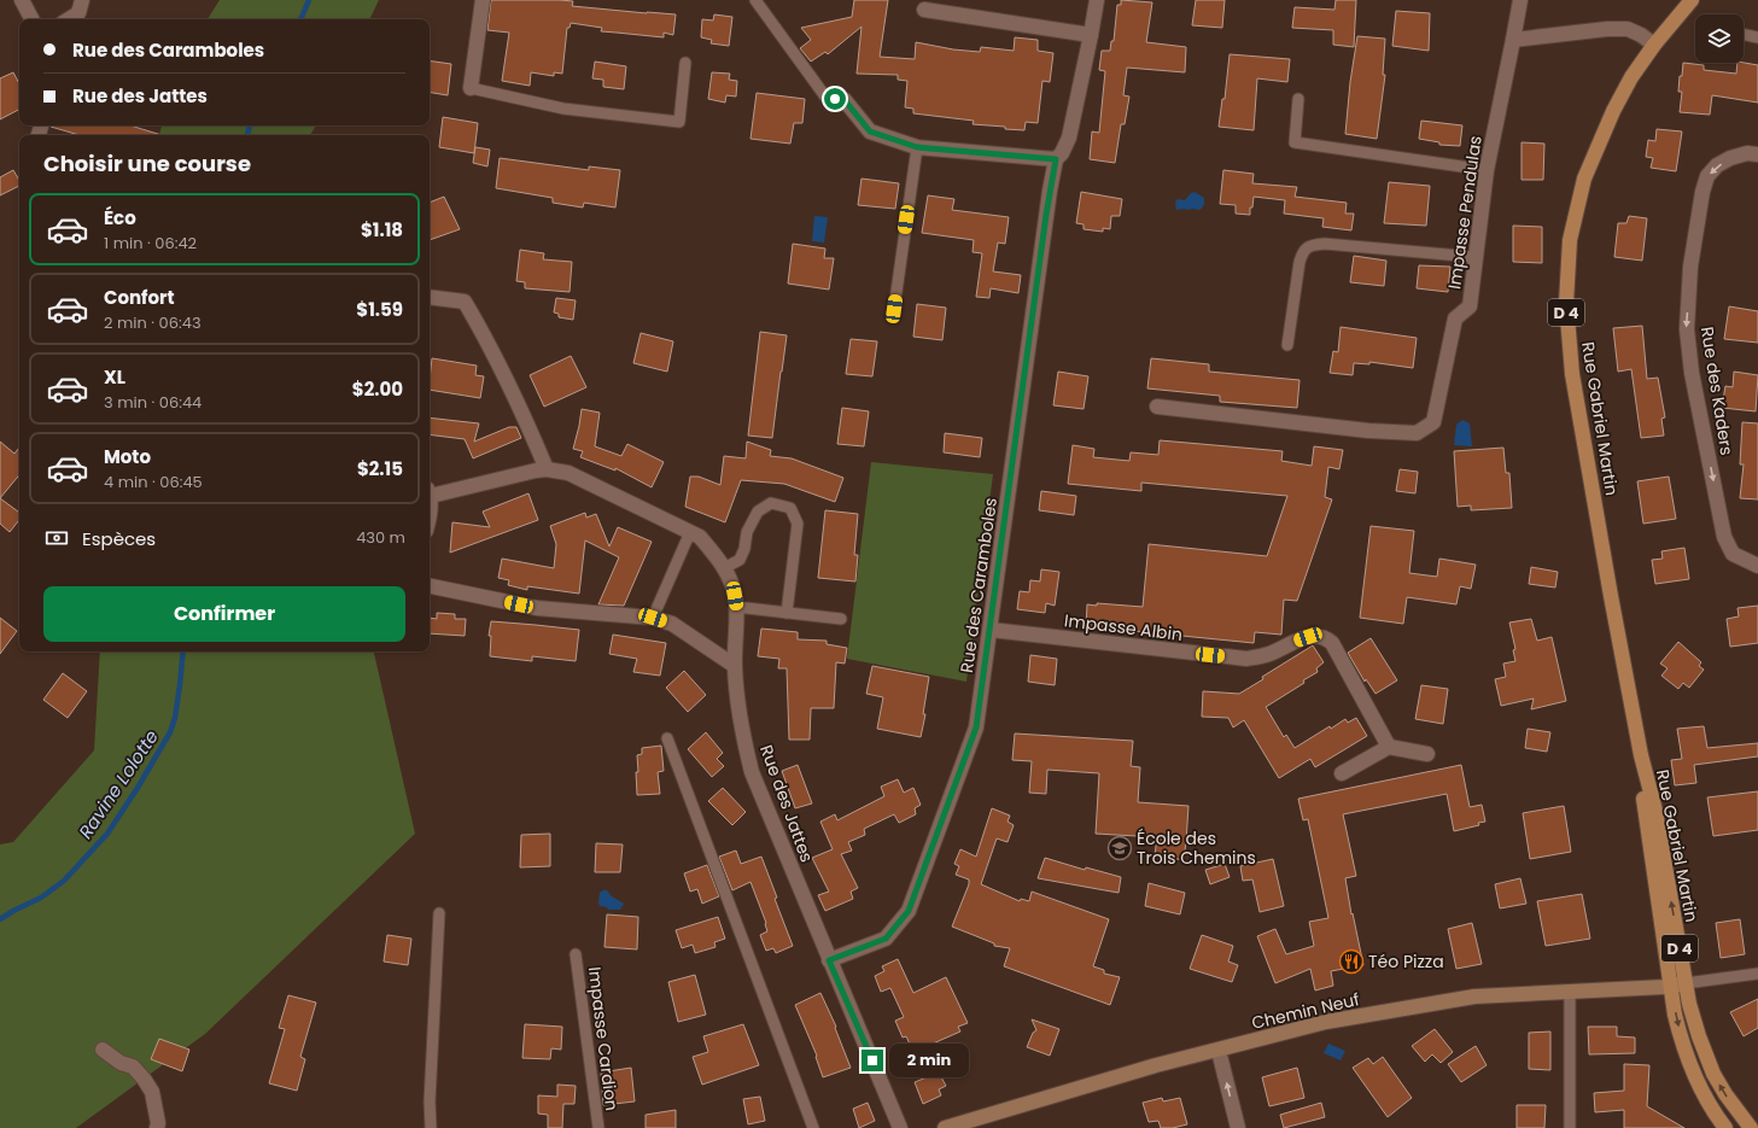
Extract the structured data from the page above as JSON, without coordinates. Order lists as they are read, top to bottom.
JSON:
{
  "streets": {
    "main road": ["D 4", "Rue Gabriel Martin"],
    "street": [
      "Impasse Pendulas",
      "Rue des Kaders",
      "Rue des Caramboles",
      "Impasse Albin",
      "Rue des Jattes",
      "Chemin Neuf"
    ],
    "lane": ["Impasse Cardion"]
  },
  "crossings": [
    ["Rue Gabriel Martin", "Chemin Neuf"],
    ["Rue des Caramboles", "Impasse Albin"],
    ["Rue des Caramboles", "Rue des Jattes"]
  ],
  "one_way": ["Rue des Kaders"],
  "water": ["Ravine Lolotte"],
  "places": {
    "school or university": ["École des Trois Chemins"],
    "restaurant": ["Téo Pizza"]
  },
  "page": {
    "banner": ["Rue des Caramboles", "Rue des Jattes"],
    "heading": "Choisir une course",
    "list": [
      {
        "name": "Éco",
        "note": "1 min · 06:42",
        "value": "$1.18"
      },
      {
        "name": "Confort",
        "note": "2 min · 06:43",
        "value": "$1.59"
      },
      {
        "name": "XL",
        "note": "3 min · 06:44",
        "value": "$2.00"
      },
      {
        "name": "Moto",
        "note": "4 min · 06:45",
        "value": "$2.15"
      }
    ],
    "pay": ["Espèces", "430 m"],
    "buttons": "Confirmer",
    "bubble": "2 min"
  }
}
